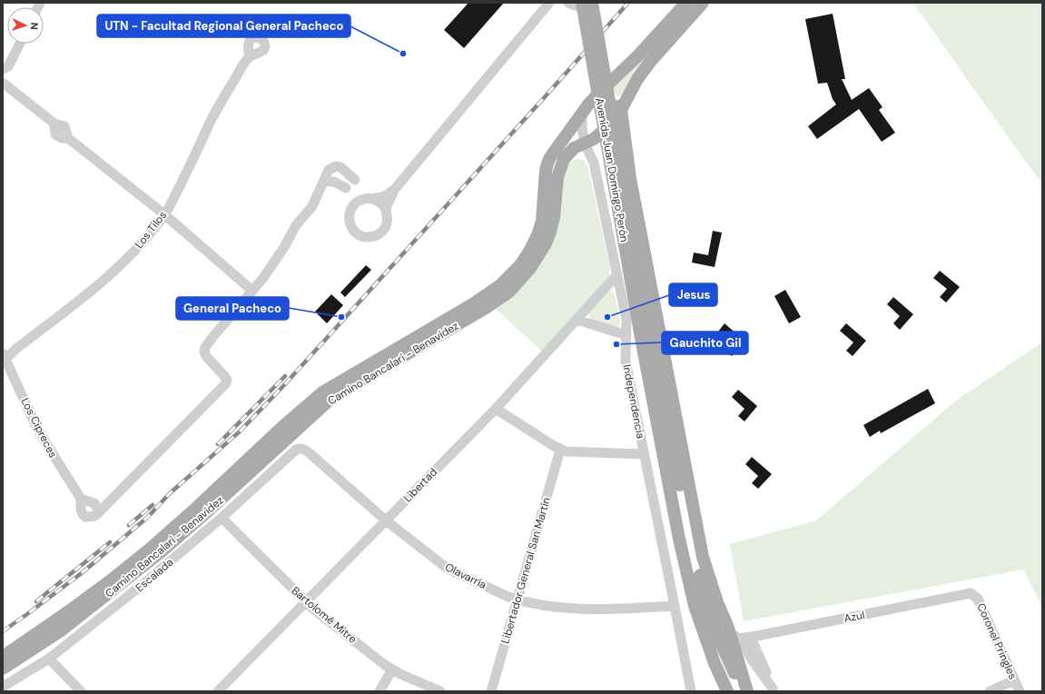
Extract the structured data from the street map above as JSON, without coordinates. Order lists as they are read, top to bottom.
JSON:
{
  "streets": {
    "main road": ["Avenida Juan Domingo Perón", "Camino Bancalari - Benavídez"],
    "street": [
      "Los Tilos",
      "Independencia",
      "Los Cipreces",
      "Libertad",
      "Libertador General San Martín",
      "Escalada",
      "Olavarría",
      "Bartolomé Mitre",
      "Azul",
      "Coronel Pringles"
    ]
  },
  "crossings": [
    ["Los Tilos", "Los Cipreces"],
    ["Camino Bancalari - Benavídez", "Independencia"],
    ["Independencia", "Libertad"],
    ["Independencia", "Olavarría"],
    ["Libertad", "Olavarría"],
    ["Libertad", "Bartolomé Mitre"],
    ["Libertador General San Martín", "Olavarría"],
    ["Escalada", "Olavarría"],
    ["Escalada", "Bartolomé Mitre"],
    ["Azul", "Coronel Pringles"]
  ],
  "places": [
    "UTN - Facultad Regional General Pacheco",
    "General Pacheco",
    "Jesus",
    "Gauchito Gil"
  ],
  "north": "right"
}
